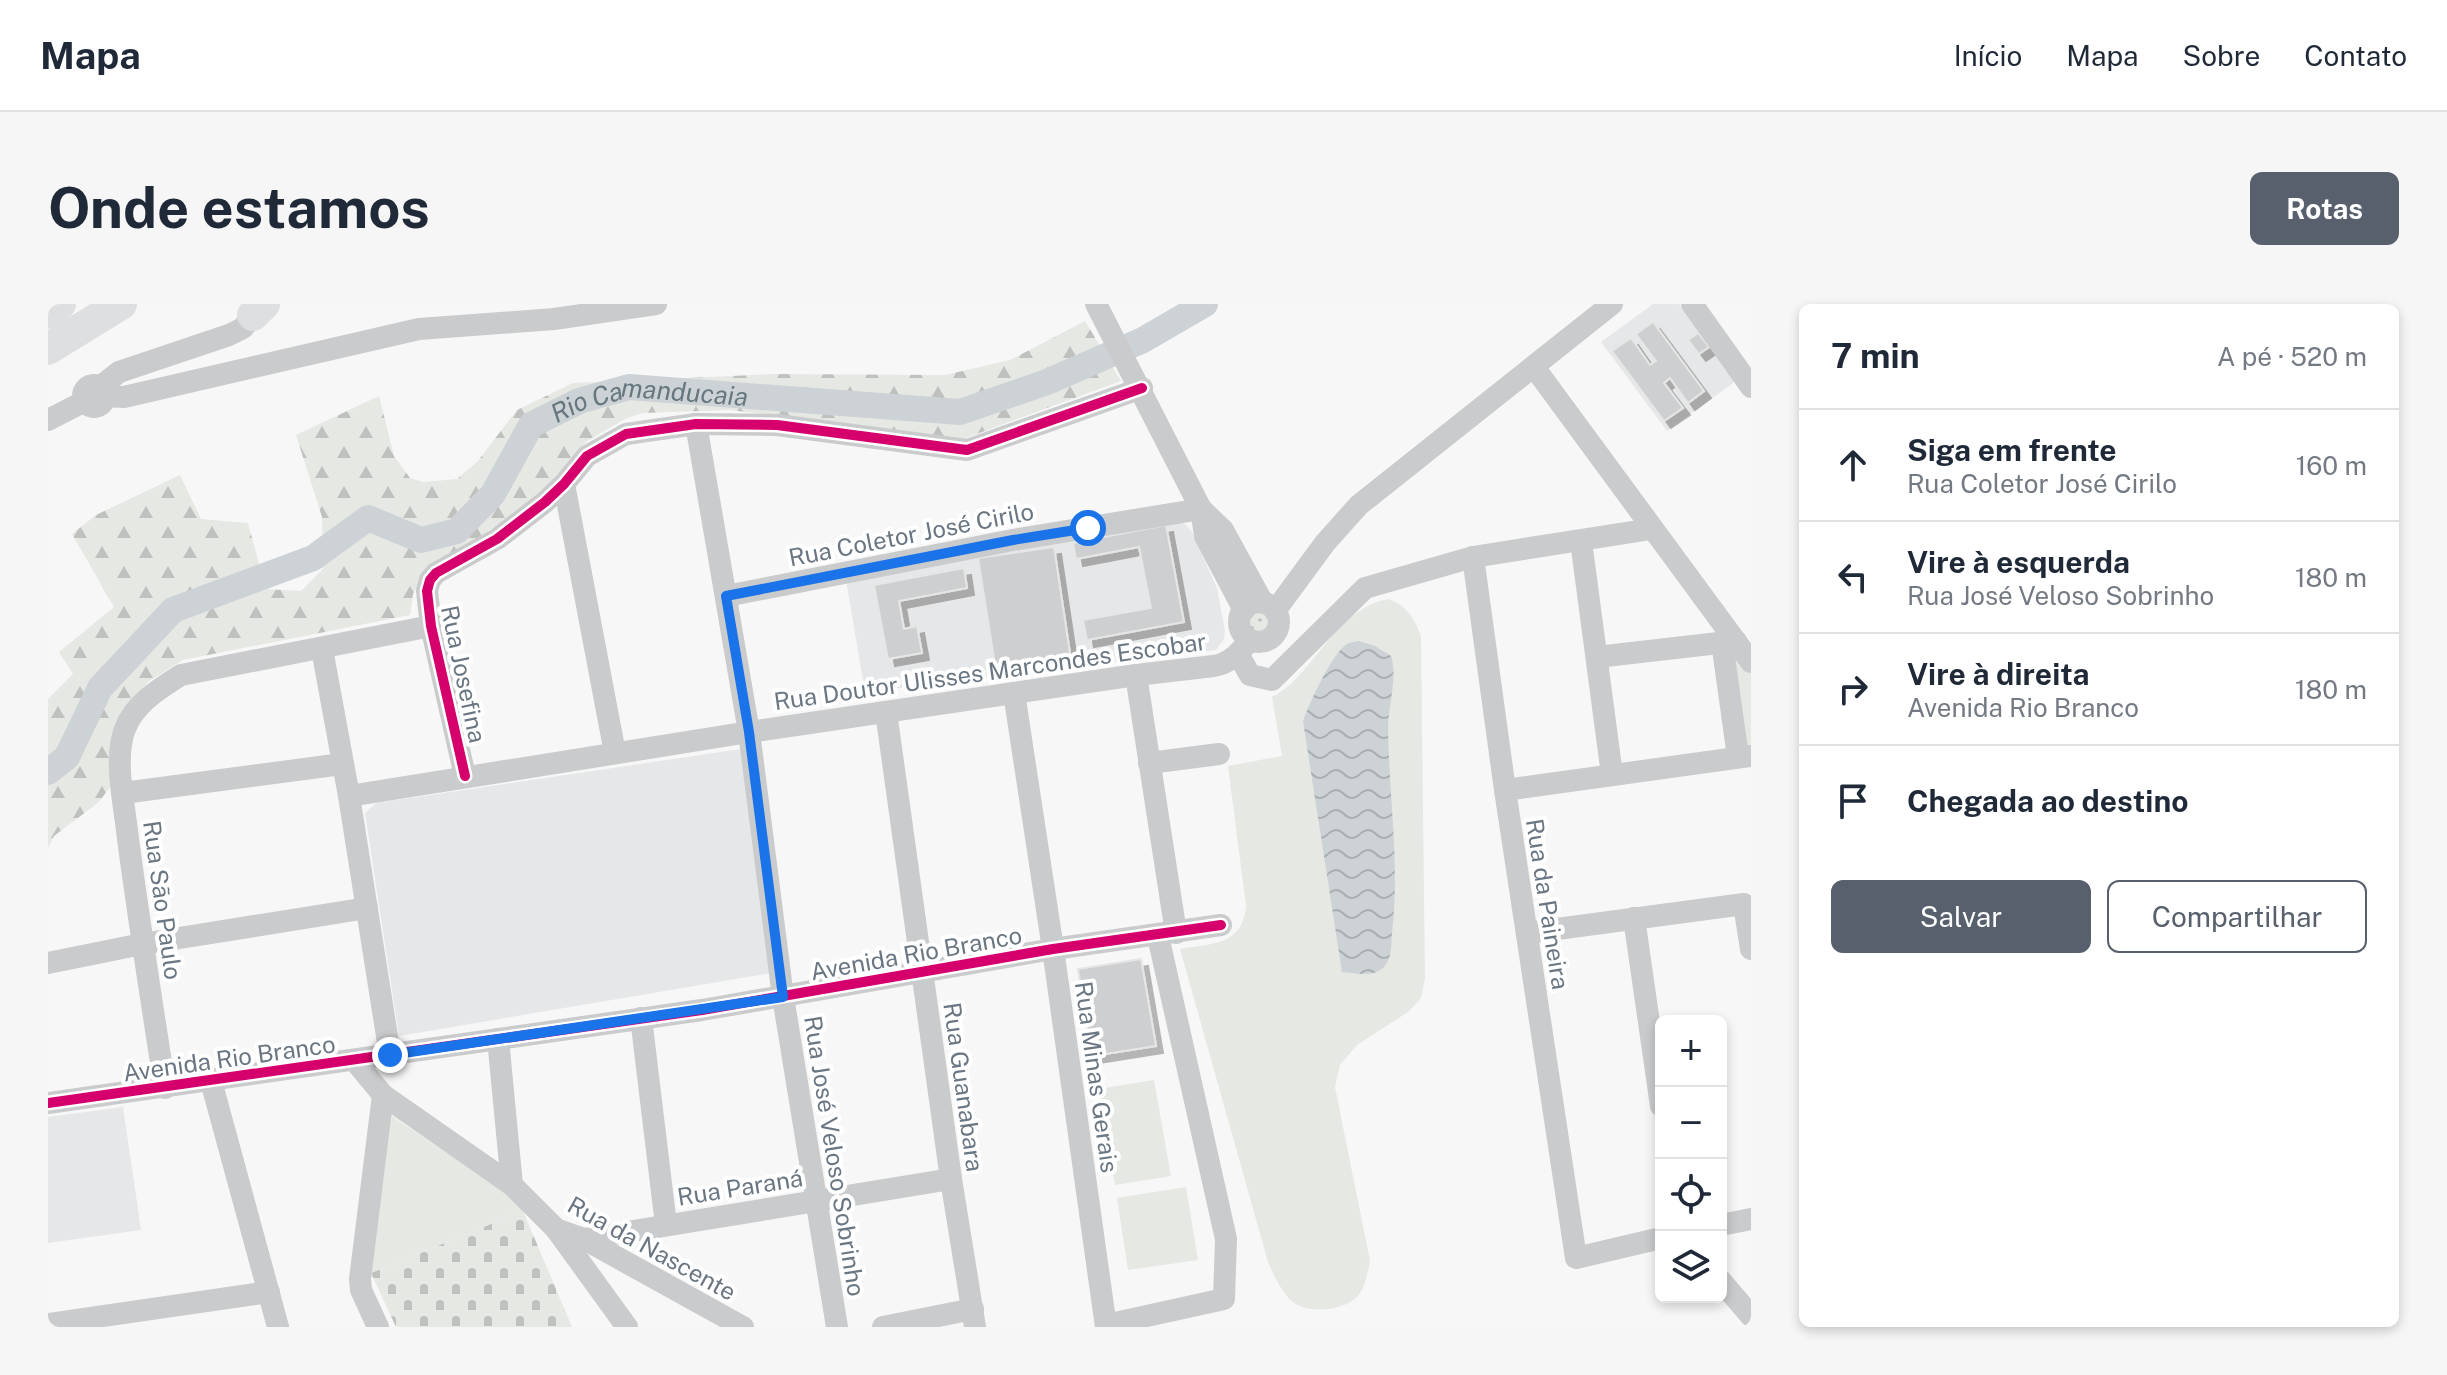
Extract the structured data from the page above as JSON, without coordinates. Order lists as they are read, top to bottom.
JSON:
{
  "streets": {
    "street": [
      "Rua Coletor José Cirilo",
      "Rua Doutor Ulisses Marcondes Escobar",
      "Rua Josefina",
      "Rua São Paulo",
      "Rua da Paineira",
      "Avenida Rio Branco",
      "Rua Minas Gerais",
      "Rua Guanabara",
      "Rua José Veloso Sobrinho",
      "Rua Paraná",
      "Rua da Nascente"
    ]
  },
  "crossings": [
    ["Rua Coletor José Cirilo", "Rua José Veloso Sobrinho"],
    ["Rua Doutor Ulisses Marcondes Escobar", "Rua Josefina"],
    ["Rua Doutor Ulisses Marcondes Escobar", "Rua Minas Gerais"],
    ["Rua Doutor Ulisses Marcondes Escobar", "Rua Guanabara"],
    ["Rua Doutor Ulisses Marcondes Escobar", "Rua José Veloso Sobrinho"],
    ["Rua São Paulo", "Avenida Rio Branco"],
    ["Avenida Rio Branco", "Rua Minas Gerais"],
    ["Avenida Rio Branco", "Rua Guanabara"],
    ["Avenida Rio Branco", "Rua José Veloso Sobrinho"],
    ["Avenida Rio Branco", "Rua da Nascente"],
    ["Rua Guanabara", "Rua Paraná"],
    ["Rua José Veloso Sobrinho", "Rua Paraná"],
    ["Rua Paraná", "Rua da Nascente"]
  ],
  "water": ["Rio Camanducaia"],
  "page": {
    "header": "Mapa",
    "nav": [
      "Início",
      "Mapa",
      "Sobre",
      "Contato"
    ],
    "buttons": [
      "Rotas",
      ["Salvar", "Compartilhar"]
    ],
    "title": "Onde estamos",
    "heading": ["7 min", "A pé · 520 m"],
    "list": [
      ["Siga em frente", "Rua Coletor José Cirilo", "160 m"],
      ["Vire à esquerda", "Rua José Veloso Sobrinho", "180 m"],
      ["Vire à direita", "Avenida Rio Branco", "180 m"],
      "Chegada ao destino"
    ],
    "map_buttons": ["+", "−"]
  }
}
